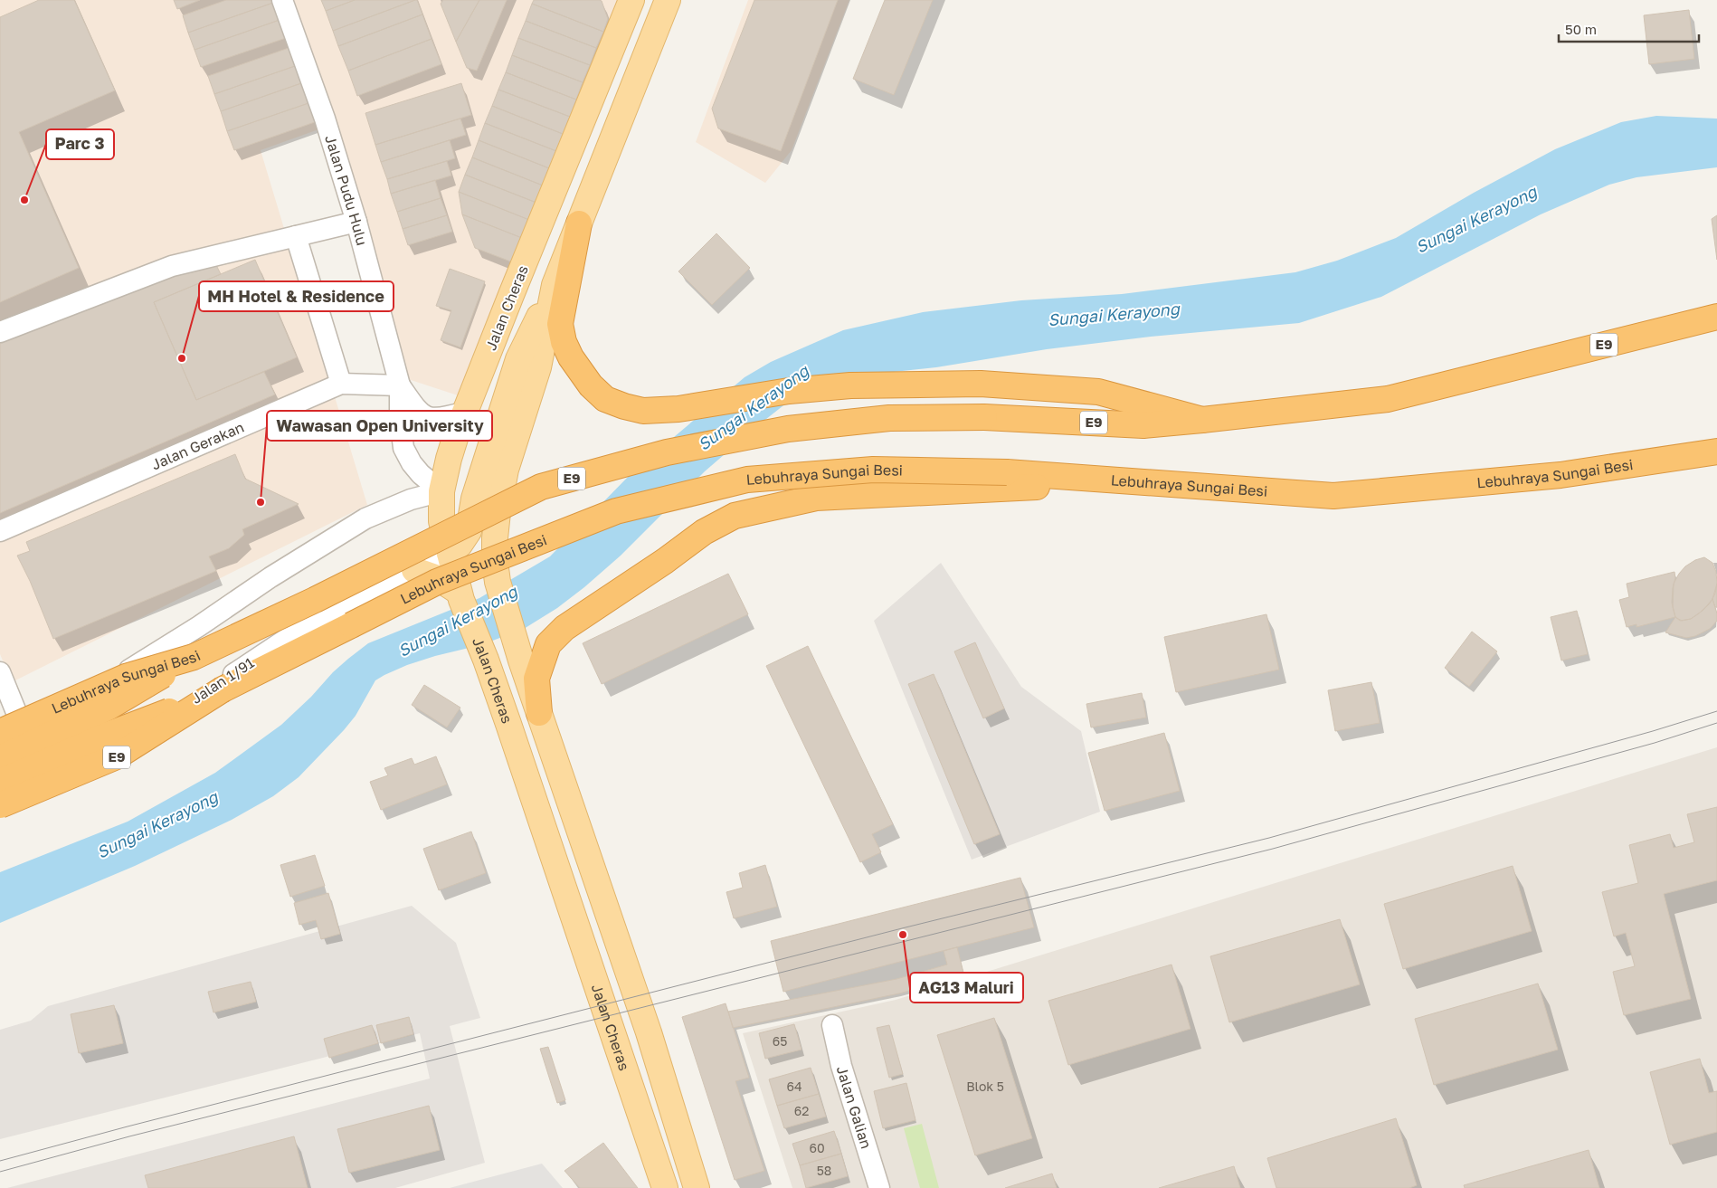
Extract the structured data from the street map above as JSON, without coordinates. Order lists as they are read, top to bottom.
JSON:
{
  "streets": {
    "highway": ["E9", "Lebuhraya Sungai Besi"],
    "main road": ["Jalan Cheras"],
    "street": [
      "Jalan Pudu Hulu",
      "Jalan Gerakan",
      "Jalan 1/91",
      "Jalan Galian"
    ]
  },
  "crossings": [
    ["Jalan Pudu Hulu", "Jalan Cheras"],
    ["Jalan Pudu Hulu", "Jalan Gerakan"],
    ["Jalan Cheras", "Jalan 1/91"],
    ["E9", "Lebuhraya Sungai Besi"]
  ],
  "water": ["Sungai Kerayong"],
  "places": [
    "Parc 3",
    "MH Hotel & Residence",
    "Wawasan Open University",
    "AG13 Maluri"
  ],
  "house_numbers": [
    "65",
    "64",
    "Blok 5",
    "62",
    "60",
    "58"
  ],
  "scale_bar": "50 m"
}
